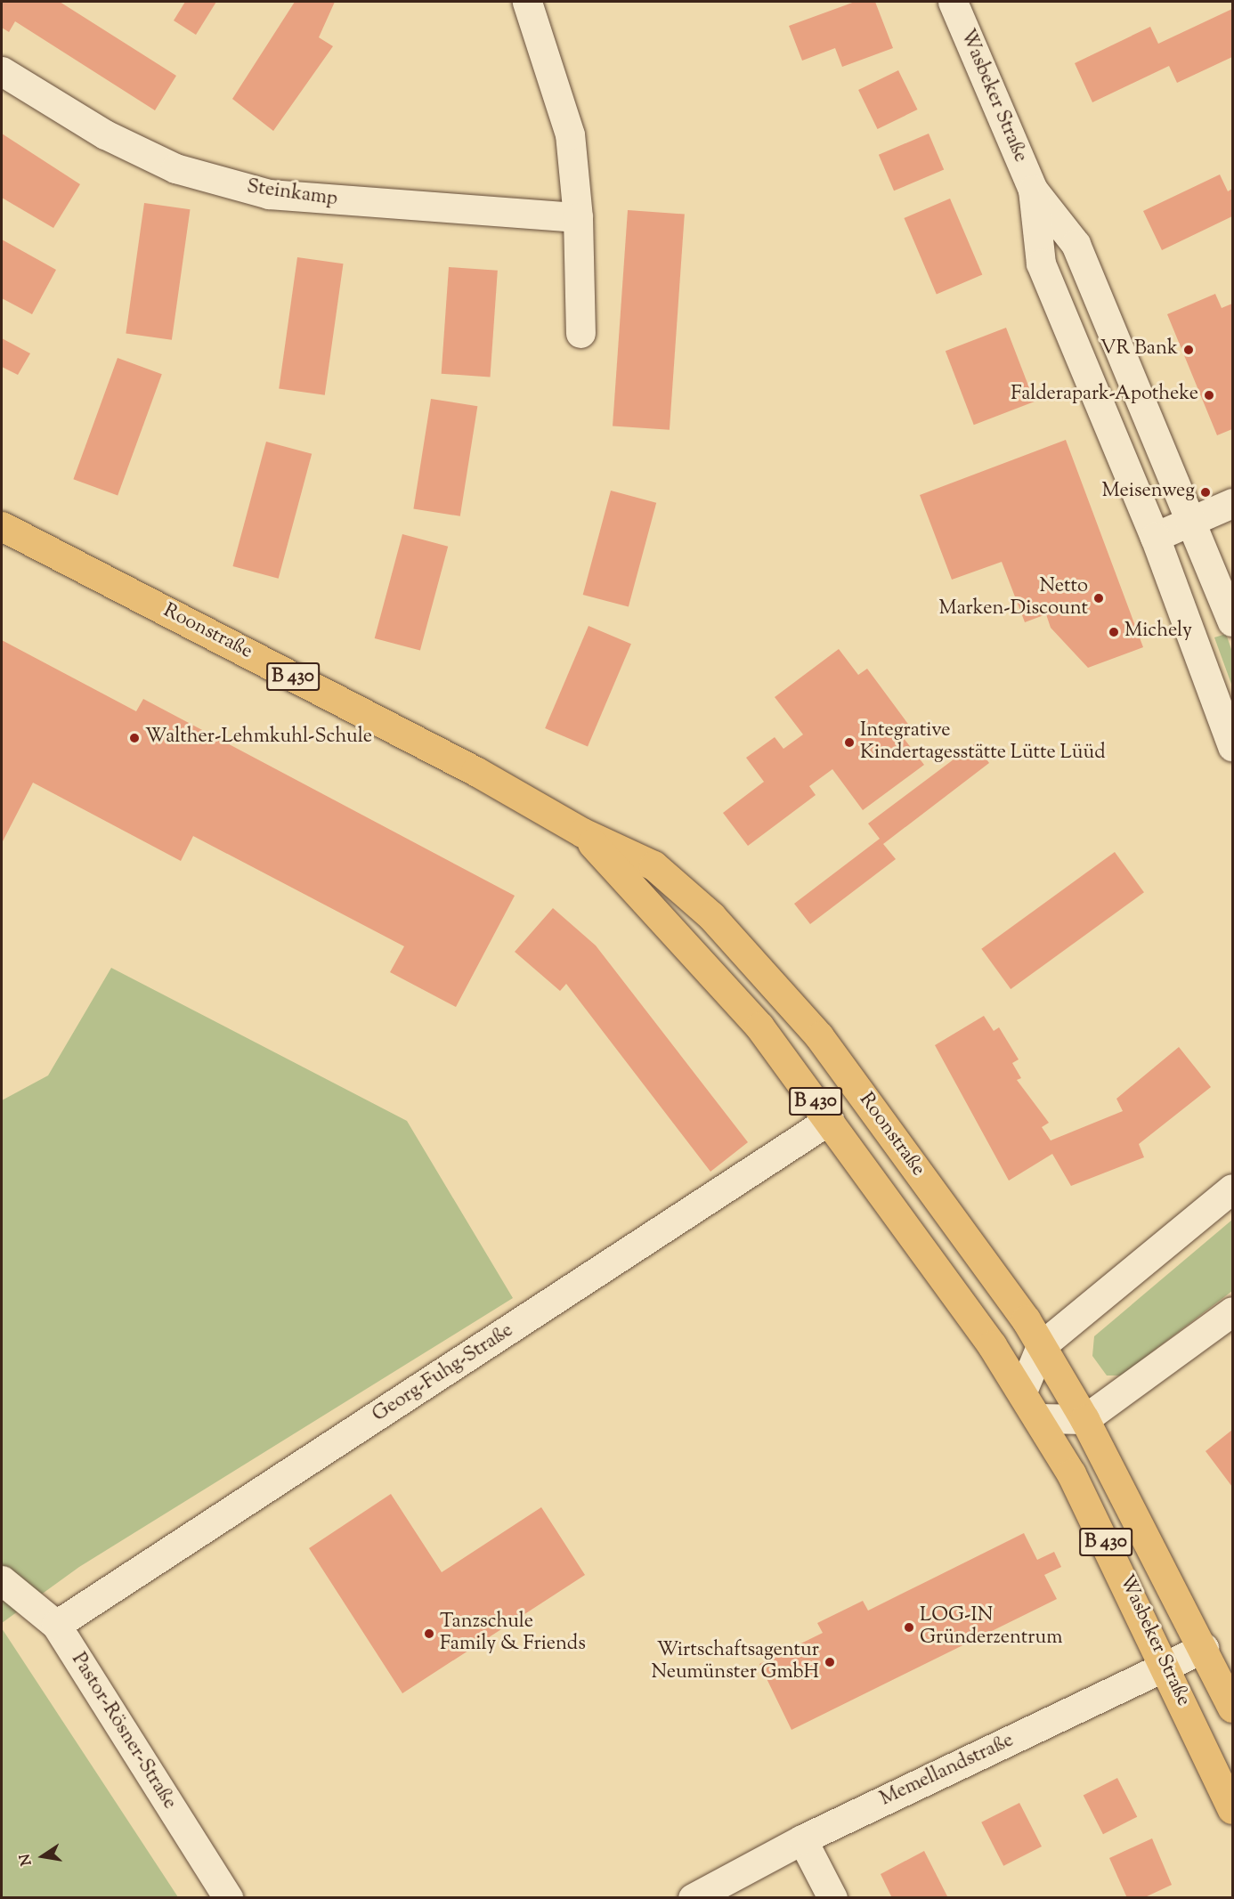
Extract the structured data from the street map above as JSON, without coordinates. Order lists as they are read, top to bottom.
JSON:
{
  "streets": {
    "main road": ["Wasbeker Straße", "Roonstraße", "B 430"],
    "street": [
      "Steinkamp",
      "Georg-Fuhg-Straße",
      "Pastor-Rösner-Straße",
      "Memellandstraße"
    ]
  },
  "crossings": [
    ["Wasbeker Straße", "Roonstraße"],
    ["Wasbeker Straße", "Memellandstraße"],
    ["Roonstraße", "Georg-Fuhg-Straße"],
    ["Georg-Fuhg-Straße", "Pastor-Rösner-Straße"]
  ],
  "places": [
    "VR Bank",
    "Falderapark-Apotheke",
    "Meisenweg",
    "Netto Marken-Discount",
    "Michely",
    "Walther-Lehmkuhl-Schule",
    "Integrative Kindertagesstätte Lütte Lüüd",
    "LOG-IN Gründerzentrum",
    "Tanzschule Family & Friends",
    "Wirtschaftsagentur Neumünster GmbH"
  ],
  "north": "left"
}
